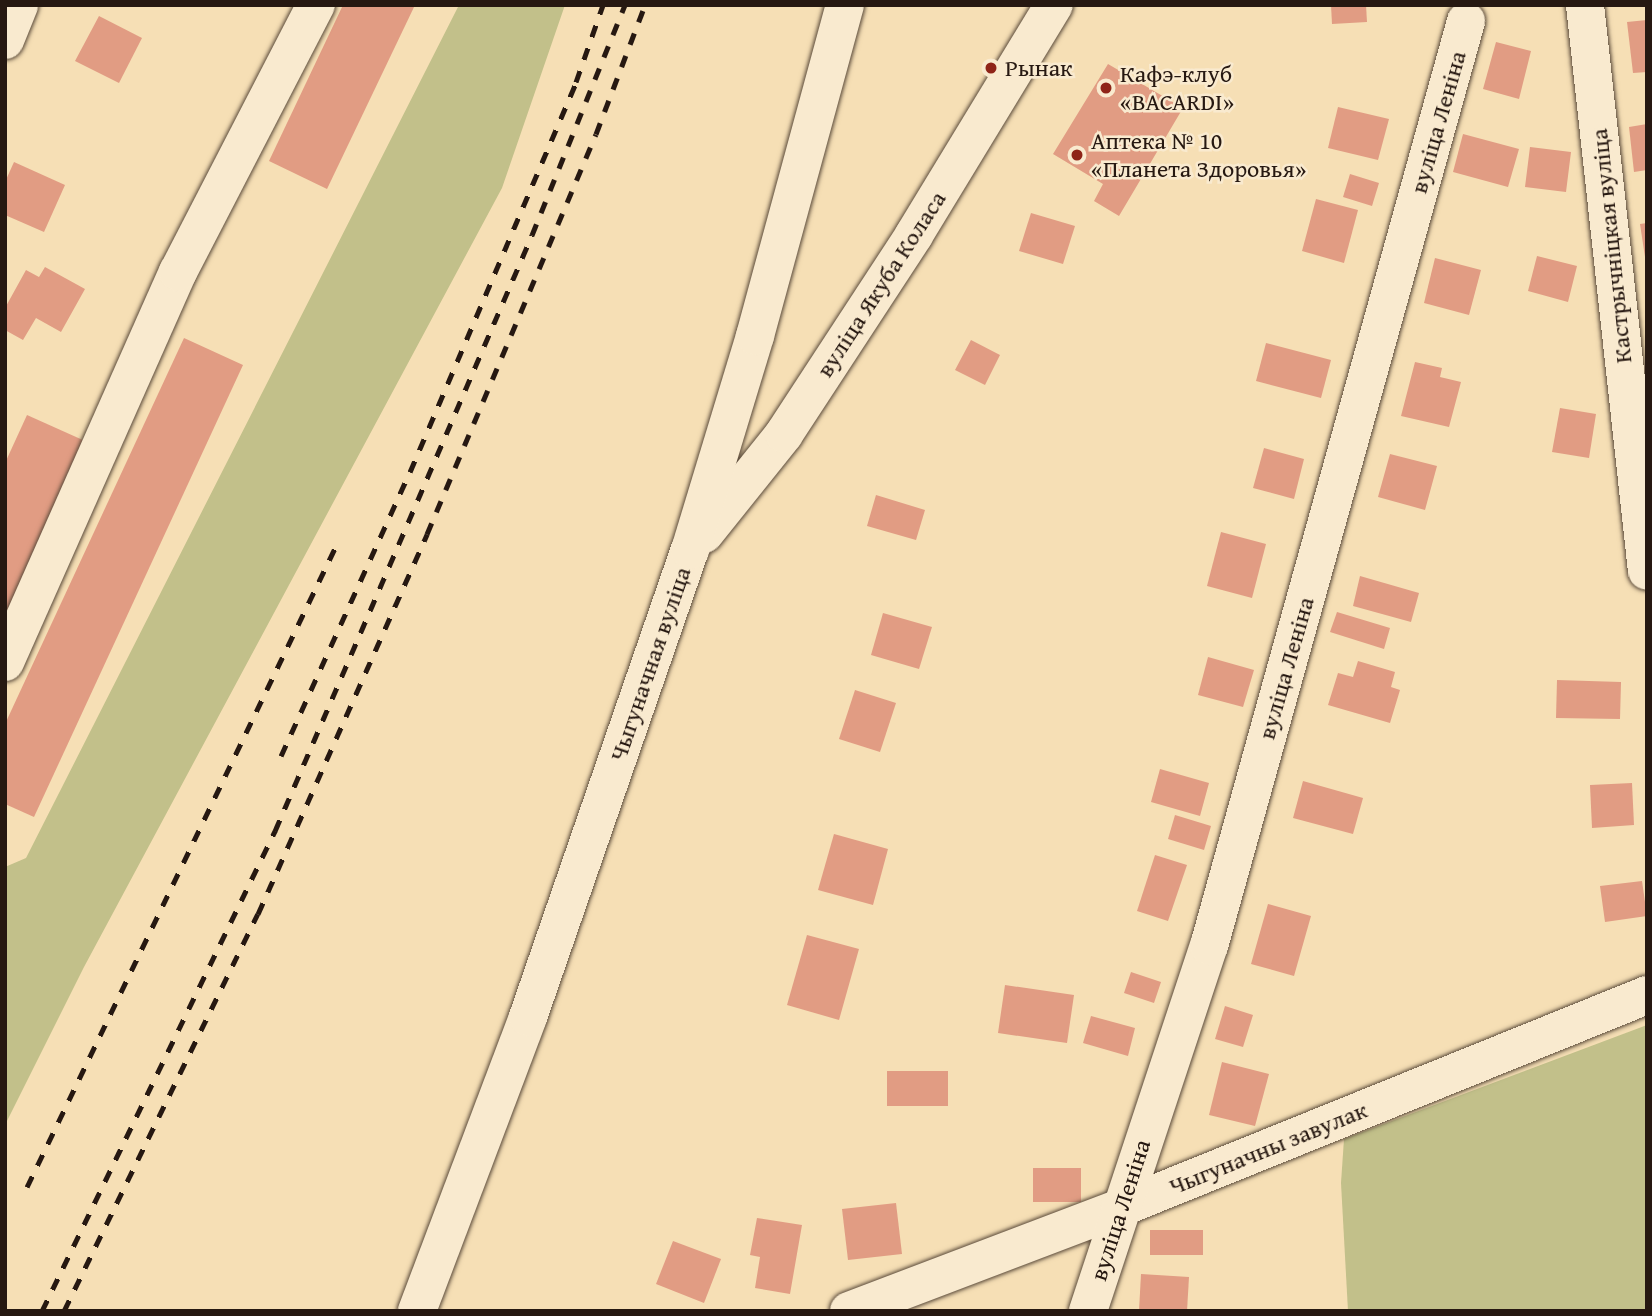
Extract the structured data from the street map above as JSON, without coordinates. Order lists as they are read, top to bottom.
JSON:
{
  "streets": {
    "street": [
      "вуліца Леніна",
      "Кастрычніцкая вуліца",
      "вуліца Якуба Коласа",
      "Чыгуначная вуліца",
      "Чыгуначны завулак"
    ]
  },
  "crossings": [
    ["вуліца Леніна", "Чыгуначны завулак"],
    ["вуліца Якуба Коласа", "Чыгуначная вуліца"]
  ],
  "places": ["Рынак", "Кафэ-клуб «BACARDI»", "Аптека № 10 «Планета Здоровья»"]
}
